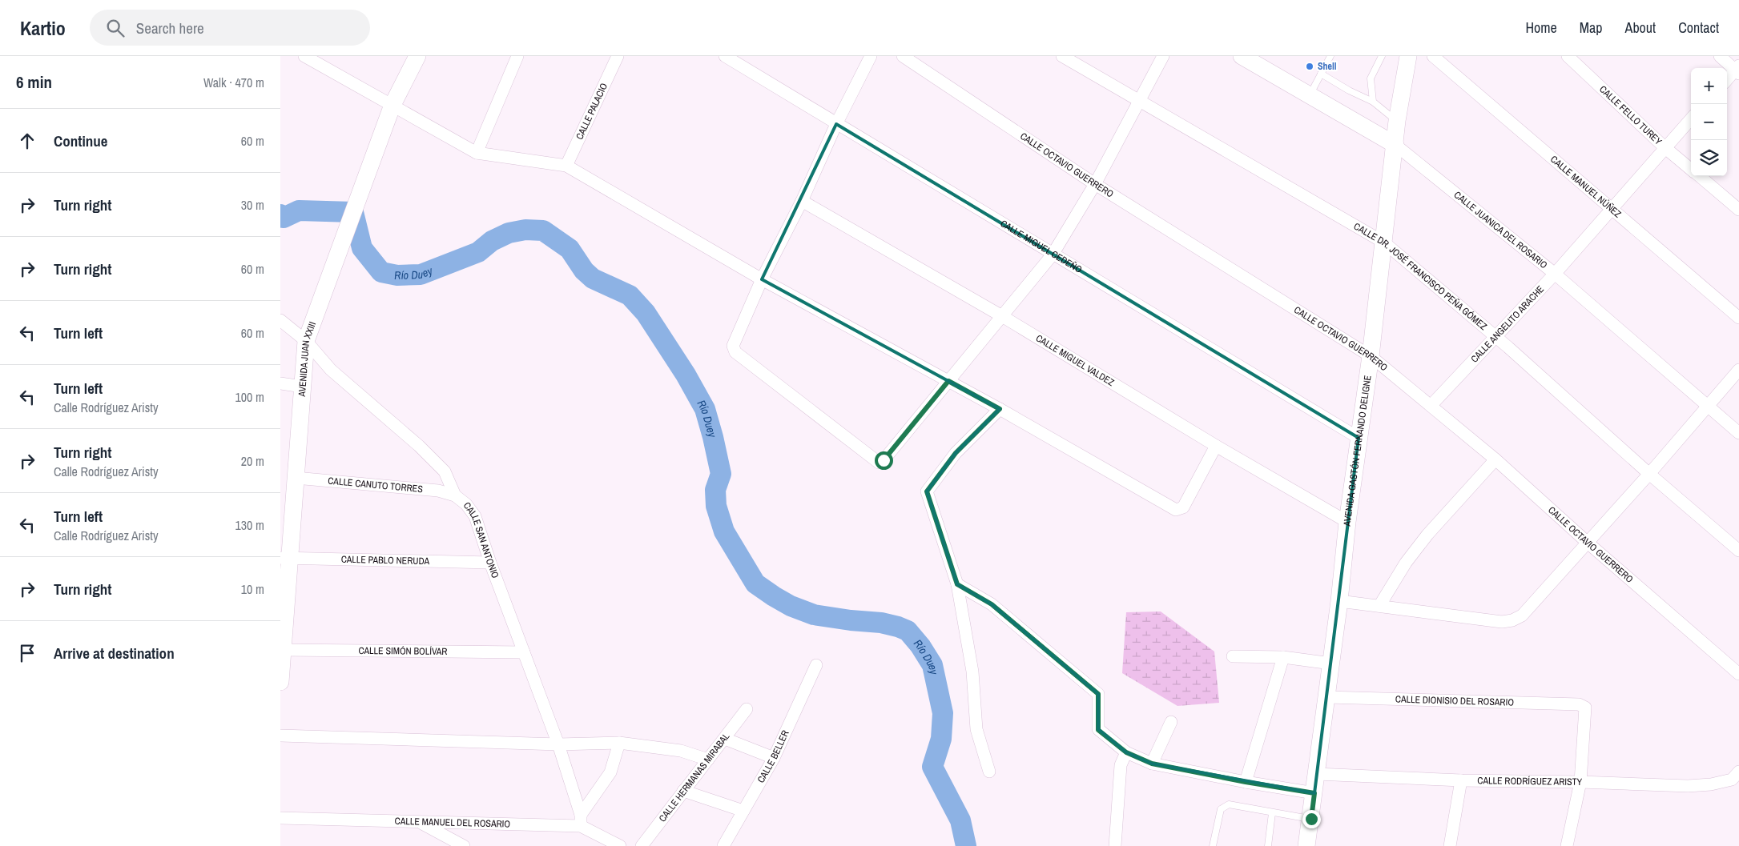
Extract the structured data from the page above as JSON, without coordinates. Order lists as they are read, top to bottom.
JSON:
{
  "streets": {
    "street": [
      "CALLE PALACIO",
      "CALLE FELLO TUREY",
      "CALLE OCTAVIO GUERRERO",
      "CALLE MANUEL NÚÑEZ",
      "CALLE JUANICA DEL ROSARIO",
      "CALLE MIGUEL CEDEÑO",
      "CALLE DR. JOSÉ FRANCISCO PEÑA GÓMEZ",
      "CALLE ANGELITO ARACHE",
      "AVENIDA JUAN XXIII",
      "CALLE MIGUEL VALDEZ",
      "AVENIDA GASTÓN FERNANDO DELIGNE",
      "CALLE CANUTO TORRES",
      "CALLE SAN ANTONIO",
      "CALLE PABLO NERUDA",
      "CALLE SIMÓN BOLÍVAR",
      "CALLE DIONISIO DEL ROSARIO",
      "CALLE BELLER",
      "CALLE HERMANAS MIRABAL",
      "CALLE RODRÍGUEZ ARISTY",
      "CALLE MANUEL DEL ROSARIO"
    ]
  },
  "crossings": [
    ["CALLE FELLO TUREY", "CALLE ANGELITO ARACHE"],
    ["CALLE OCTAVIO GUERRERO", "CALLE ANGELITO ARACHE"],
    ["CALLE OCTAVIO GUERRERO", "AVENIDA GASTÓN FERNANDO DELIGNE"],
    ["CALLE MANUEL NÚÑEZ", "CALLE ANGELITO ARACHE"],
    ["CALLE JUANICA DEL ROSARIO", "CALLE ANGELITO ARACHE"],
    ["CALLE JUANICA DEL ROSARIO", "AVENIDA GASTÓN FERNANDO DELIGNE"],
    ["CALLE MIGUEL CEDEÑO", "AVENIDA GASTÓN FERNANDO DELIGNE"],
    ["CALLE DR. JOSÉ FRANCISCO PEÑA GÓMEZ", "CALLE ANGELITO ARACHE"],
    ["CALLE DR. JOSÉ FRANCISCO PEÑA GÓMEZ", "AVENIDA GASTÓN FERNANDO DELIGNE"],
    ["AVENIDA JUAN XXIII", "CALLE CANUTO TORRES"],
    ["AVENIDA JUAN XXIII", "CALLE SAN ANTONIO"],
    ["AVENIDA JUAN XXIII", "CALLE PABLO NERUDA"],
    ["AVENIDA JUAN XXIII", "CALLE SIMÓN BOLÍVAR"],
    ["CALLE MIGUEL VALDEZ", "AVENIDA GASTÓN FERNANDO DELIGNE"],
    ["AVENIDA GASTÓN FERNANDO DELIGNE", "CALLE DIONISIO DEL ROSARIO"],
    ["AVENIDA GASTÓN FERNANDO DELIGNE", "CALLE RODRÍGUEZ ARISTY"],
    ["CALLE CANUTO TORRES", "CALLE SAN ANTONIO"],
    ["CALLE SAN ANTONIO", "CALLE PABLO NERUDA"],
    ["CALLE SAN ANTONIO", "CALLE SIMÓN BOLÍVAR"],
    ["CALLE SAN ANTONIO", "CALLE MANUEL DEL ROSARIO"],
    ["CALLE DIONISIO DEL ROSARIO", "CALLE RODRÍGUEZ ARISTY"]
  ],
  "water": ["Río Duey"],
  "places": ["Shell"],
  "page": {
    "header": "Kartio",
    "search": "Search here",
    "nav": [
      "Home",
      "Map",
      "About",
      "Contact"
    ],
    "heading": ["6 min", "Walk · 470 m"],
    "map_buttons": ["+", "−"],
    "list": [
      ["Continue", "60 m"],
      ["Turn right", "30 m"],
      ["Turn right", "60 m"],
      ["Turn left", "60 m"],
      ["Turn left", "Calle Rodríguez Aristy", "100 m"],
      ["Turn right", "Calle Rodríguez Aristy", "20 m"],
      ["Turn left", "Calle Rodríguez Aristy", "130 m"],
      ["Turn right", "10 m"],
      "Arrive at destination"
    ]
  }
}
